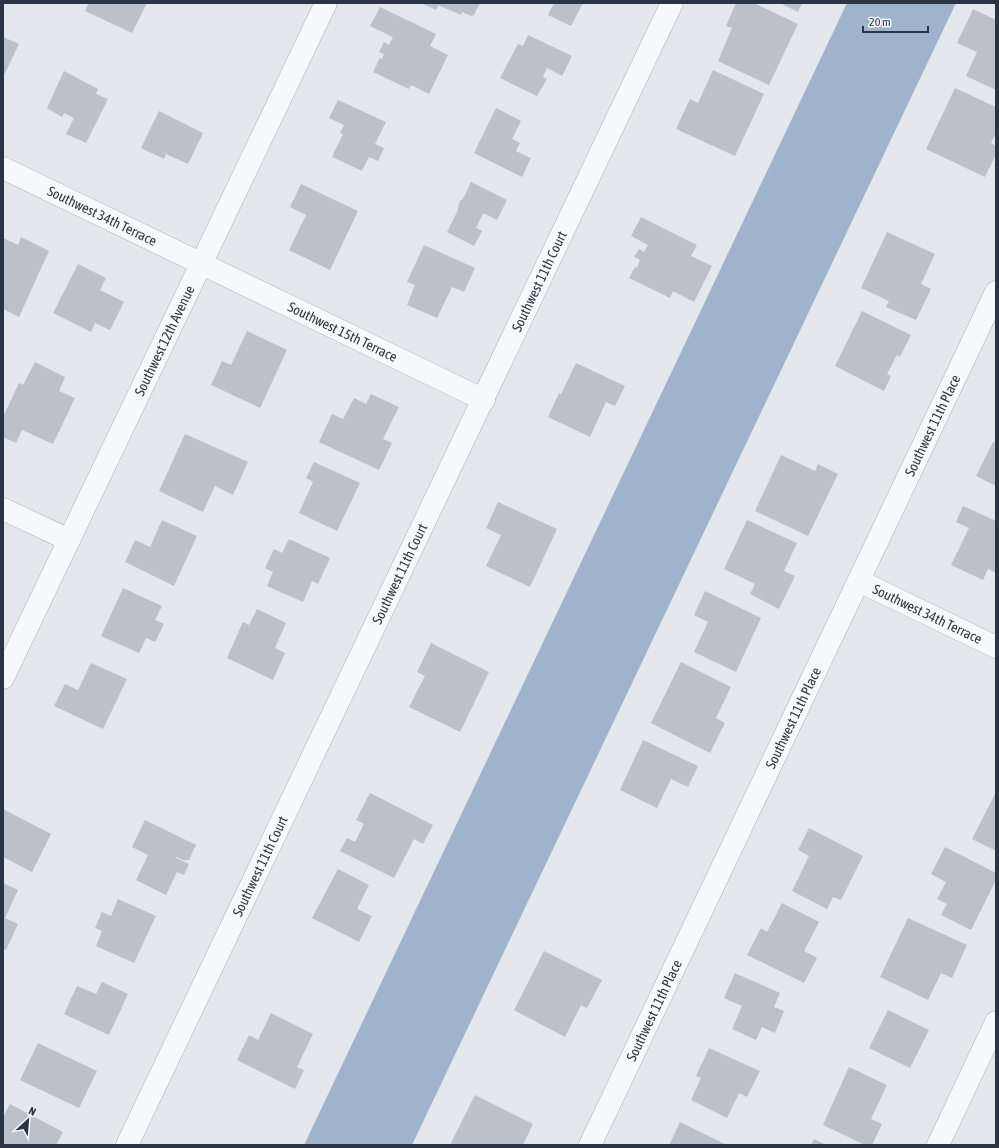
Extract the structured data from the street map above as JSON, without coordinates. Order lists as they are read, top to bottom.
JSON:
{
  "streets": {
    "street": [
      "Southwest 34th Terrace",
      "Southwest 11th Court",
      "Southwest 15th Terrace",
      "Southwest 12th Avenue",
      "Southwest 11th Place"
    ]
  },
  "crossings": [
    ["Southwest 34th Terrace", "Southwest 15th Terrace"],
    ["Southwest 34th Terrace", "Southwest 12th Avenue"],
    ["Southwest 34th Terrace", "Southwest 11th Place"],
    ["Southwest 11th Court", "Southwest 15th Terrace"],
    ["Southwest 15th Terrace", "Southwest 12th Avenue"]
  ],
  "scale_bar": "20 m",
  "north": "top right"
}
